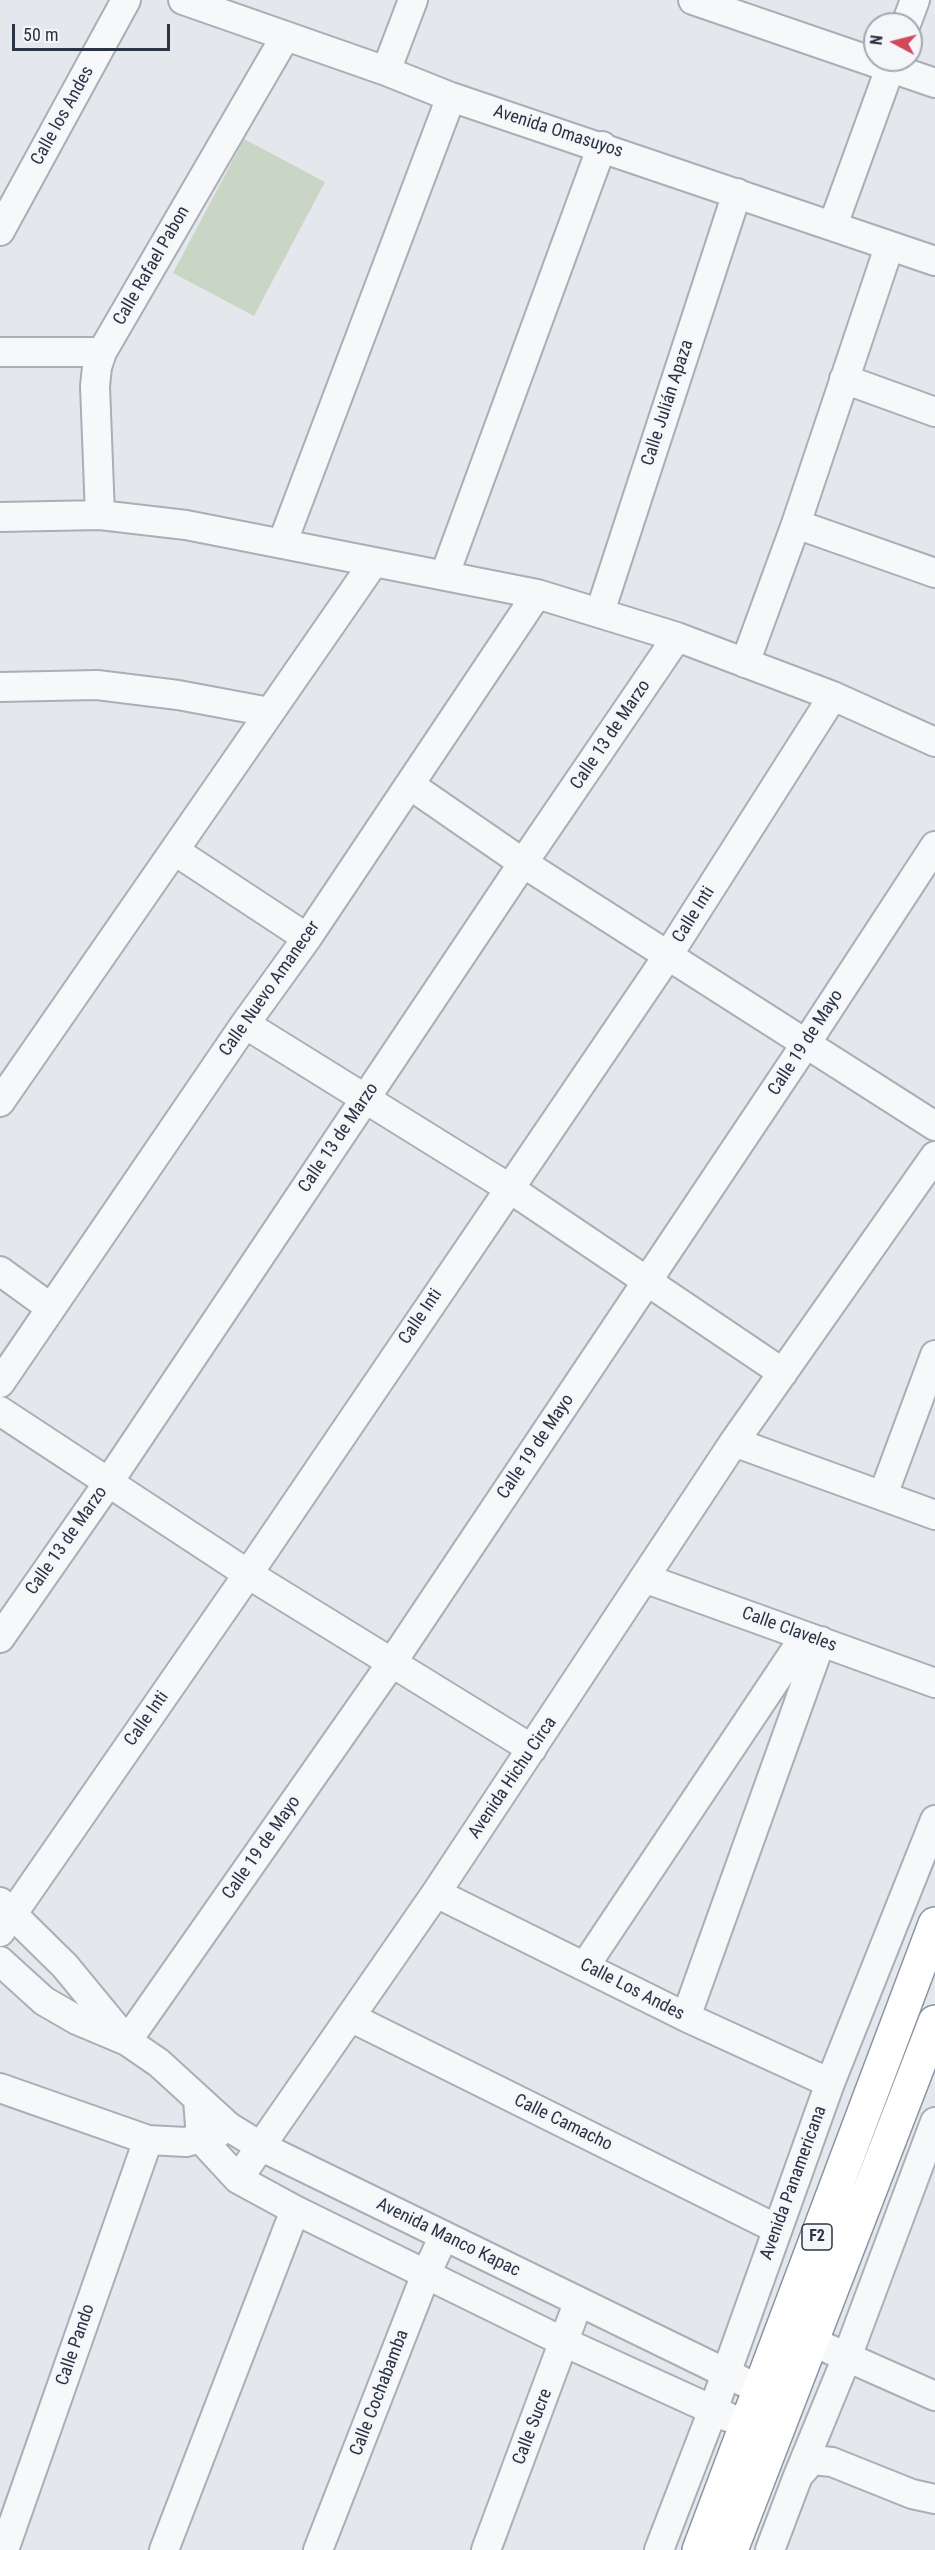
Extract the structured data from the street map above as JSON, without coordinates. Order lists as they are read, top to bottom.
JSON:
{
  "streets": {
    "highway": ["F2"],
    "street": [
      "Calle los Andes",
      "Avenida Omasuyos",
      "Calle Rafael Pabon",
      "Calle Julián Apaza",
      "Calle 13 de Marzo",
      "Calle Inti",
      "Calle Nuevo Amanecer",
      "Calle 19 de Mayo",
      "Calle Claveles",
      "Avenida Hichu Circa",
      "Calle Los Andes",
      "Calle Camacho",
      "Avenida Panamericana",
      "Avenida Manco Kapac",
      "Calle Pando",
      "Calle Cochabamba",
      "Calle Sucre"
    ]
  },
  "crossings": [
    ["Avenida Omasuyos", "Calle Rafael Pabon"],
    ["Avenida Omasuyos", "Calle Julián Apaza"],
    ["Calle 19 de Mayo", "Avenida Manco Kapac"],
    ["Calle Claveles", "Avenida Hichu Circa"],
    ["Avenida Hichu Circa", "Calle Los Andes"],
    ["Avenida Hichu Circa", "Calle Camacho"],
    ["Avenida Hichu Circa", "Avenida Manco Kapac"],
    ["Calle Los Andes", "Avenida Panamericana"],
    ["Calle Camacho", "Avenida Panamericana"],
    ["Avenida Panamericana", "Avenida Manco Kapac"],
    ["F2", "Avenida Manco Kapac"],
    ["Avenida Manco Kapac", "Calle Cochabamba"],
    ["Avenida Manco Kapac", "Calle Sucre"]
  ],
  "scale_bar": "50 m",
  "north": "left"
}
